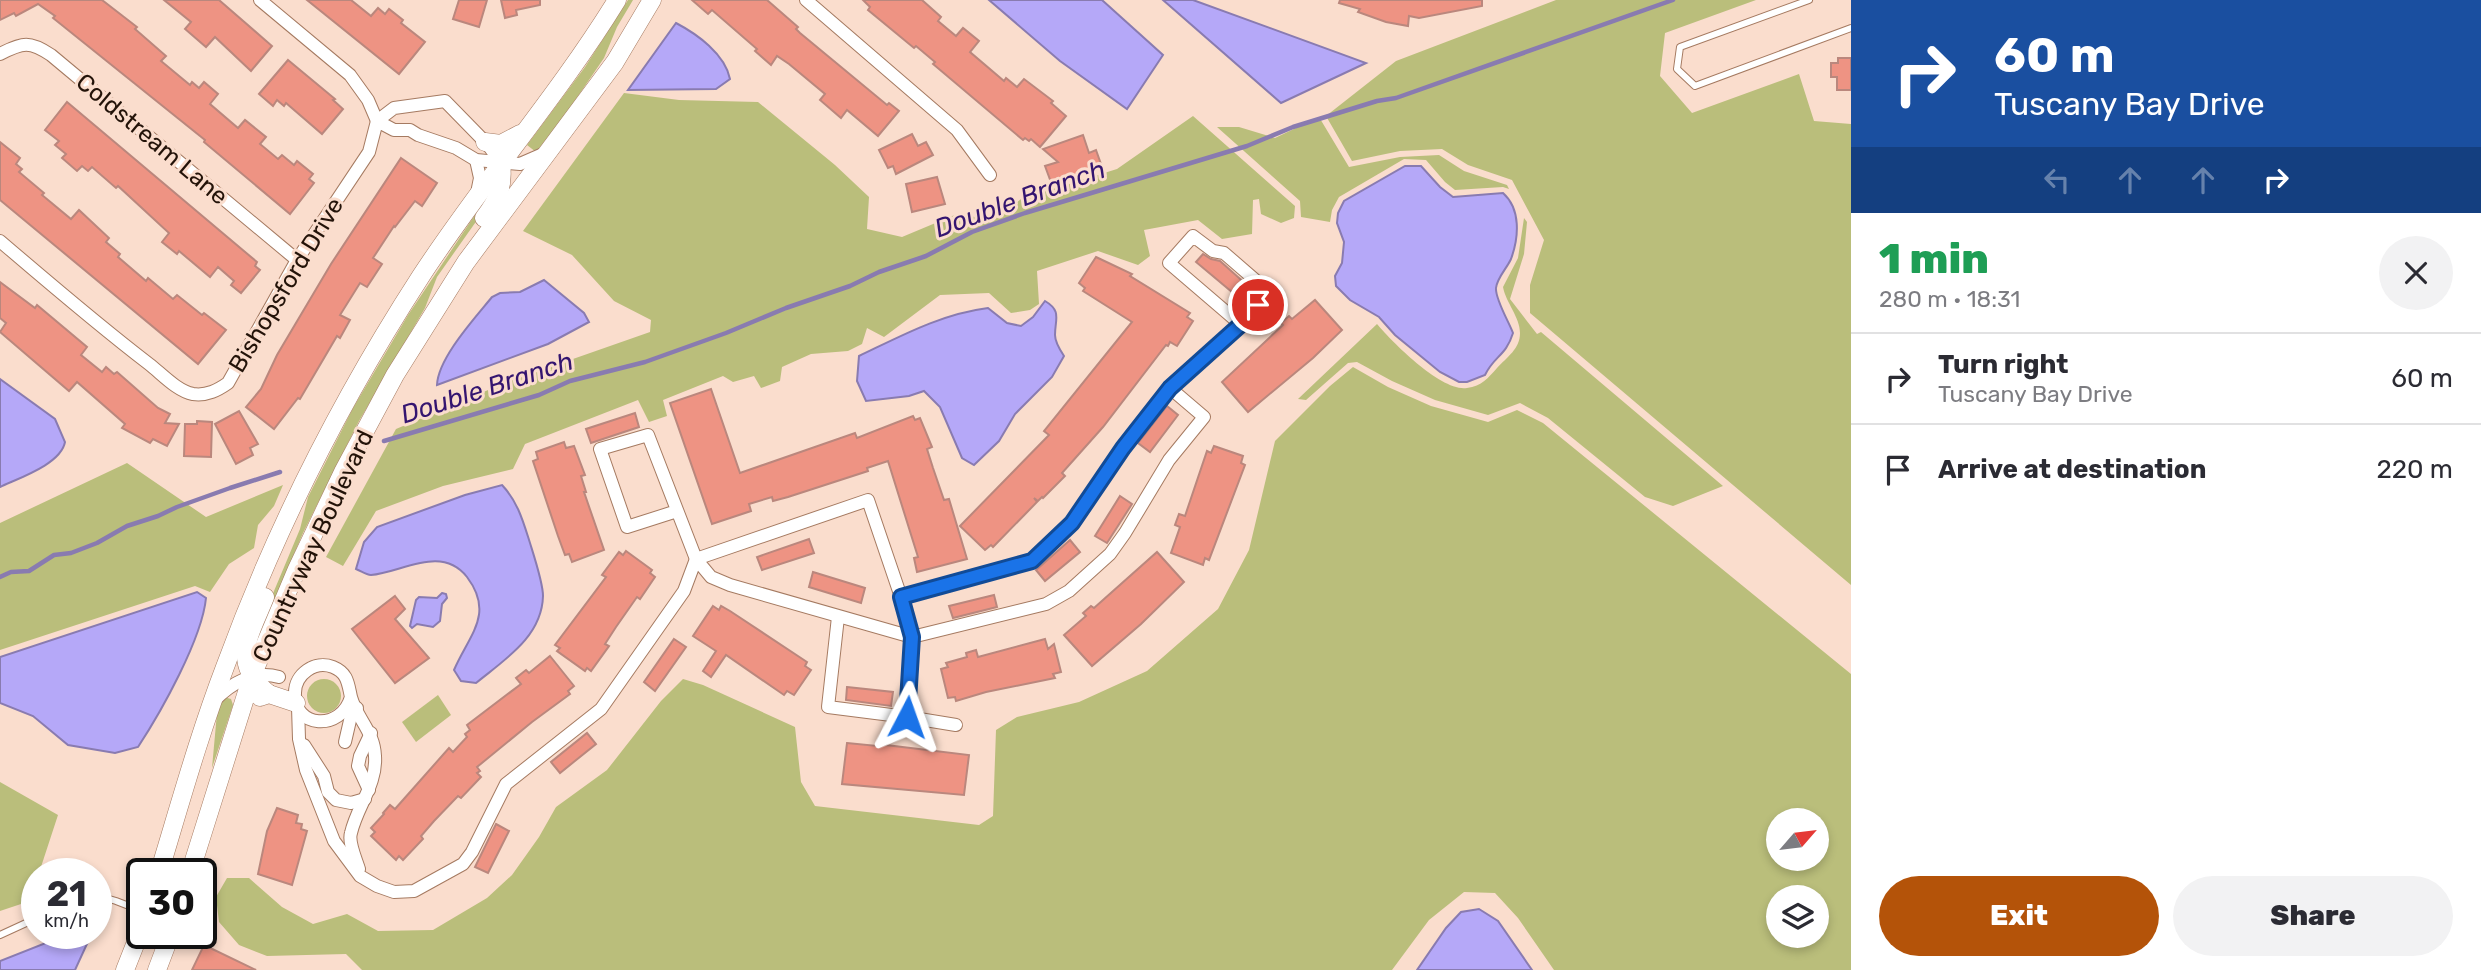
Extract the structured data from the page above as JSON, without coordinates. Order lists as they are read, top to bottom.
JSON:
{
  "streets": {
    "street": ["Coldstream Lane", "Bishopsford Drive", "Countryway Boulevard"]
  },
  "crossings": [
    ["Coldstream Lane", "Bishopsford Drive"]
  ],
  "water": ["Double Branch"],
  "north": "top right",
  "page": {
    "turn": ["60 m", "Tuscany Bay Drive"],
    "heading": ["1 min", "280 m · 18:31"],
    "list": [
      {
        "name": "Turn right",
        "note": "Tuscany Bay Drive",
        "value": "60 m"
      },
      {
        "name": "Arrive at destination",
        "value": "220 m"
      }
    ],
    "speed": "21 km/h",
    "limit": "30",
    "buttons": ["Exit", "Share"]
  }
}
